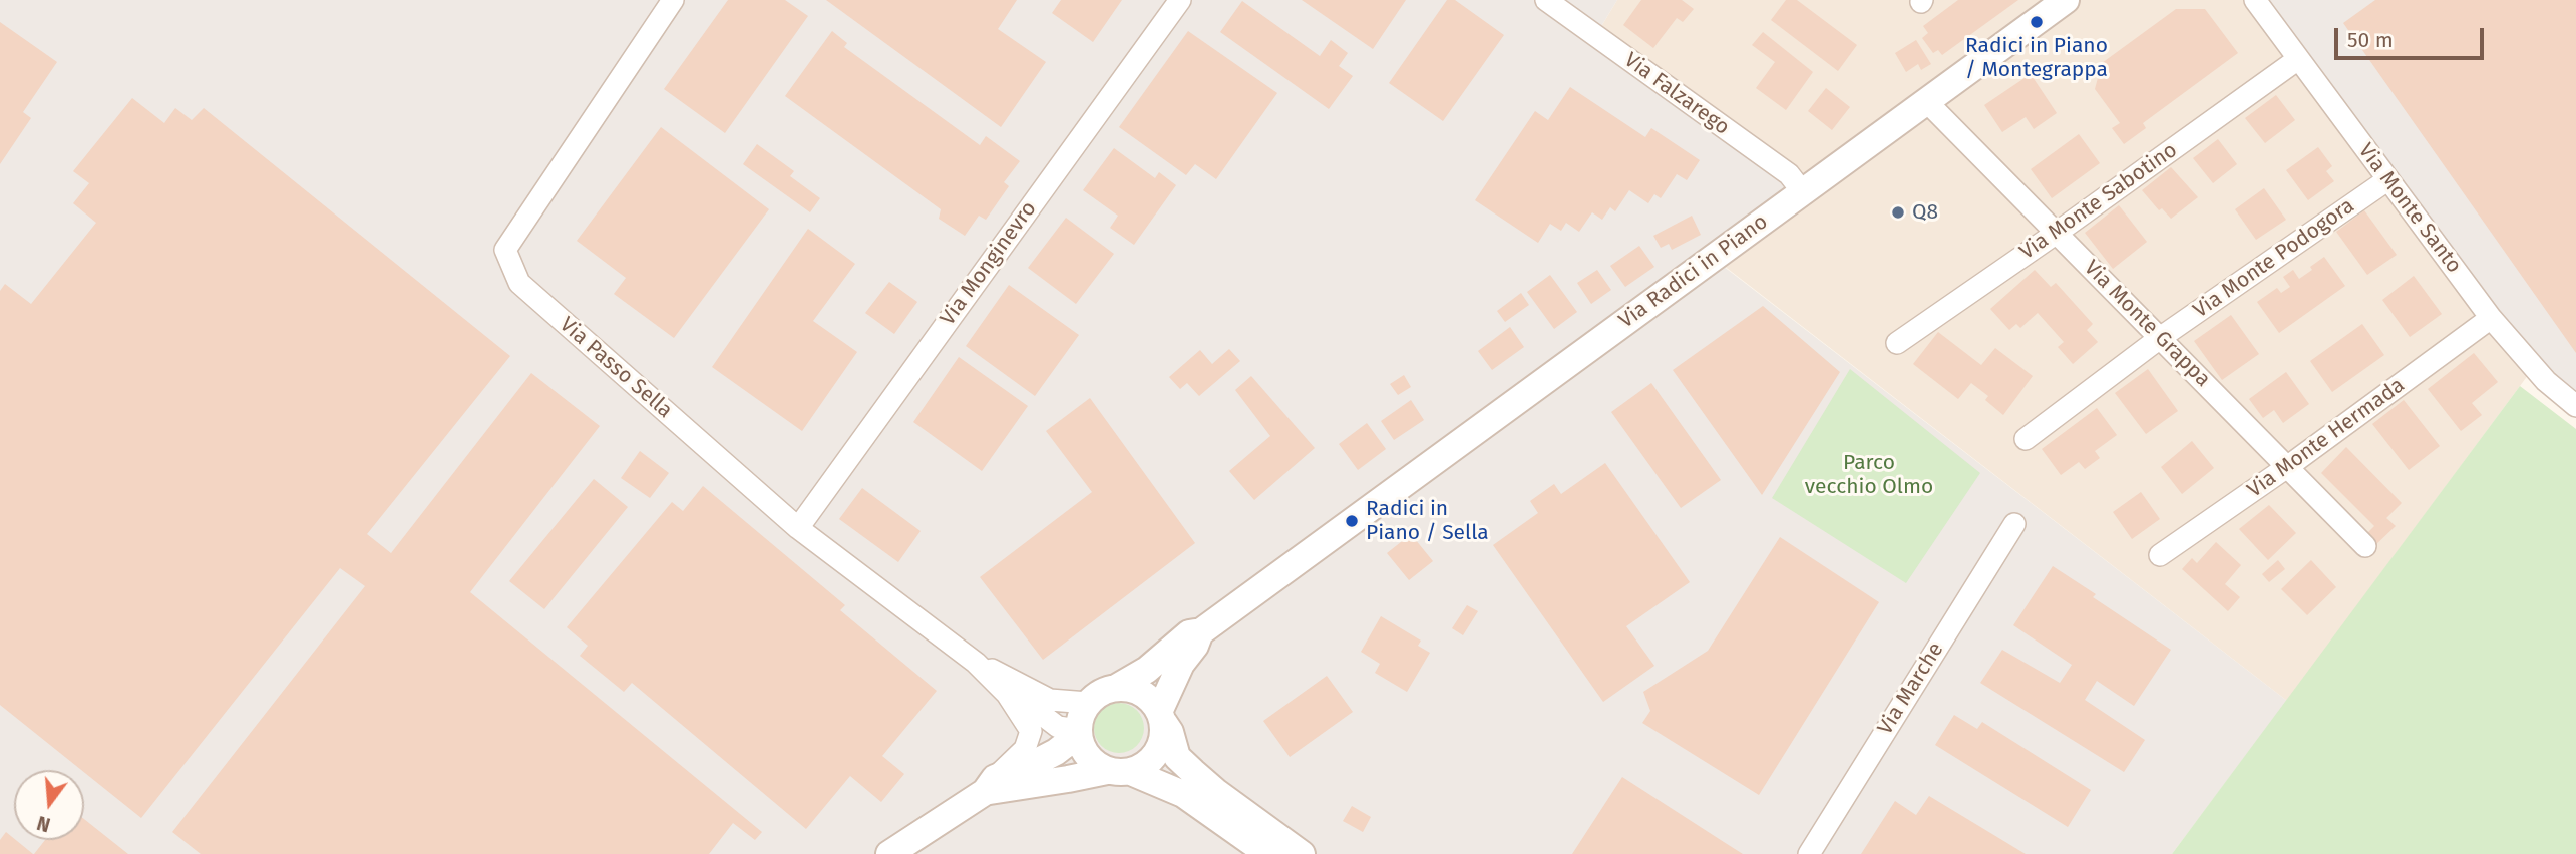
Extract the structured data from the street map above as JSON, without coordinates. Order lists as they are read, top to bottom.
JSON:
{
  "streets": {
    "street": [
      "Via Falzarego",
      "Via Monte Sabotino",
      "Via Monte Santo",
      "Via Monte Podogora",
      "Via Monginevro",
      "Via Radici in Piano",
      "Via Monte Grappa",
      "Via Passo Sella",
      "Via Monte Hermada",
      "Via Marche"
    ]
  },
  "crossings": [
    ["Via Falzarego", "Via Radici in Piano"],
    ["Via Monte Sabotino", "Via Monte Santo"],
    ["Via Monte Sabotino", "Via Monte Grappa"],
    ["Via Monte Santo", "Via Monte Podogora"],
    ["Via Monte Santo", "Via Monte Hermada"],
    ["Via Monte Podogora", "Via Monte Grappa"],
    ["Via Monginevro", "Via Passo Sella"],
    ["Via Radici in Piano", "Via Monte Grappa"],
    ["Via Radici in Piano", "Via Passo Sella"],
    ["Via Monte Grappa", "Via Monte Hermada"]
  ],
  "parks": ["Parco vecchio Olmo"],
  "places": ["Radici in Piano / Montegrappa", "Q8", "Radici in Piano / Sella"],
  "scale_bar": "50 m",
  "north": "bottom"
}
